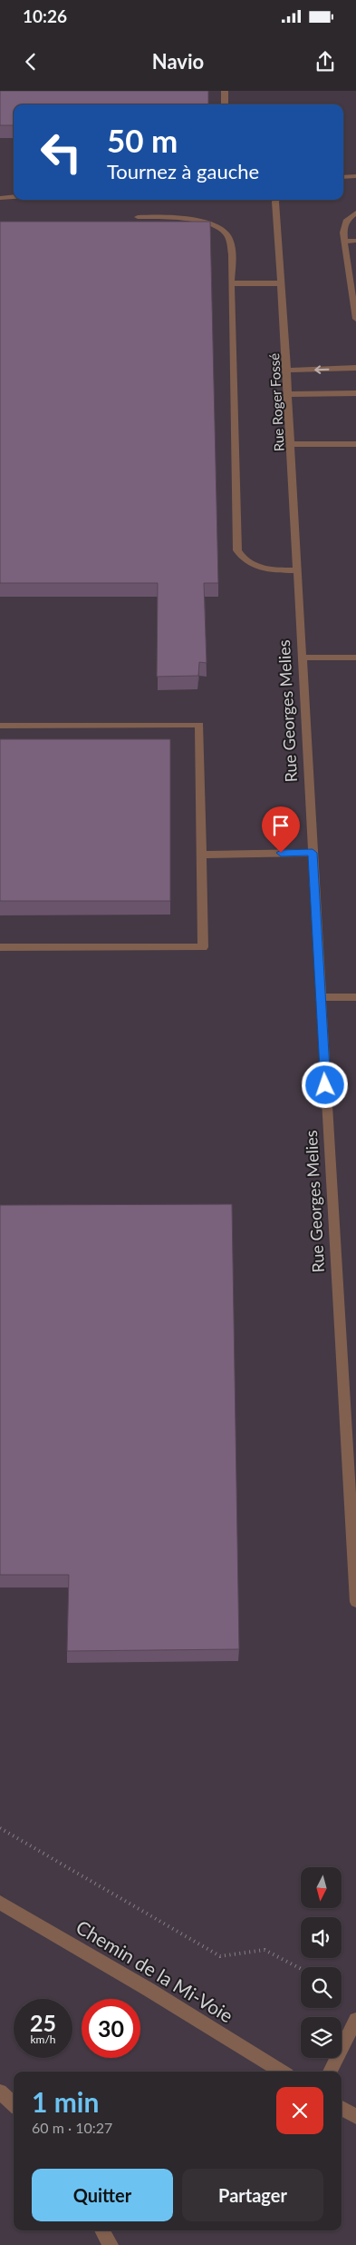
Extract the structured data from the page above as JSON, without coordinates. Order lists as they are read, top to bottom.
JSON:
{
  "streets": {
    "street": ["Rue Roger Fossé", "Rue Georges Melies", "Chemin de la Mi-Voie"]
  },
  "crossings": [
    ["Rue Roger Fossé", "Rue Georges Melies"]
  ],
  "north": "bottom",
  "page": {
    "status": "10:26",
    "header": "Navio",
    "turn": ["50 m", "Tournez à gauche"],
    "speed": "25 km/h",
    "limit": "30",
    "heading": ["1 min", "60 m · 10:27"],
    "buttons": ["Quitter", "Partager"]
  }
}
